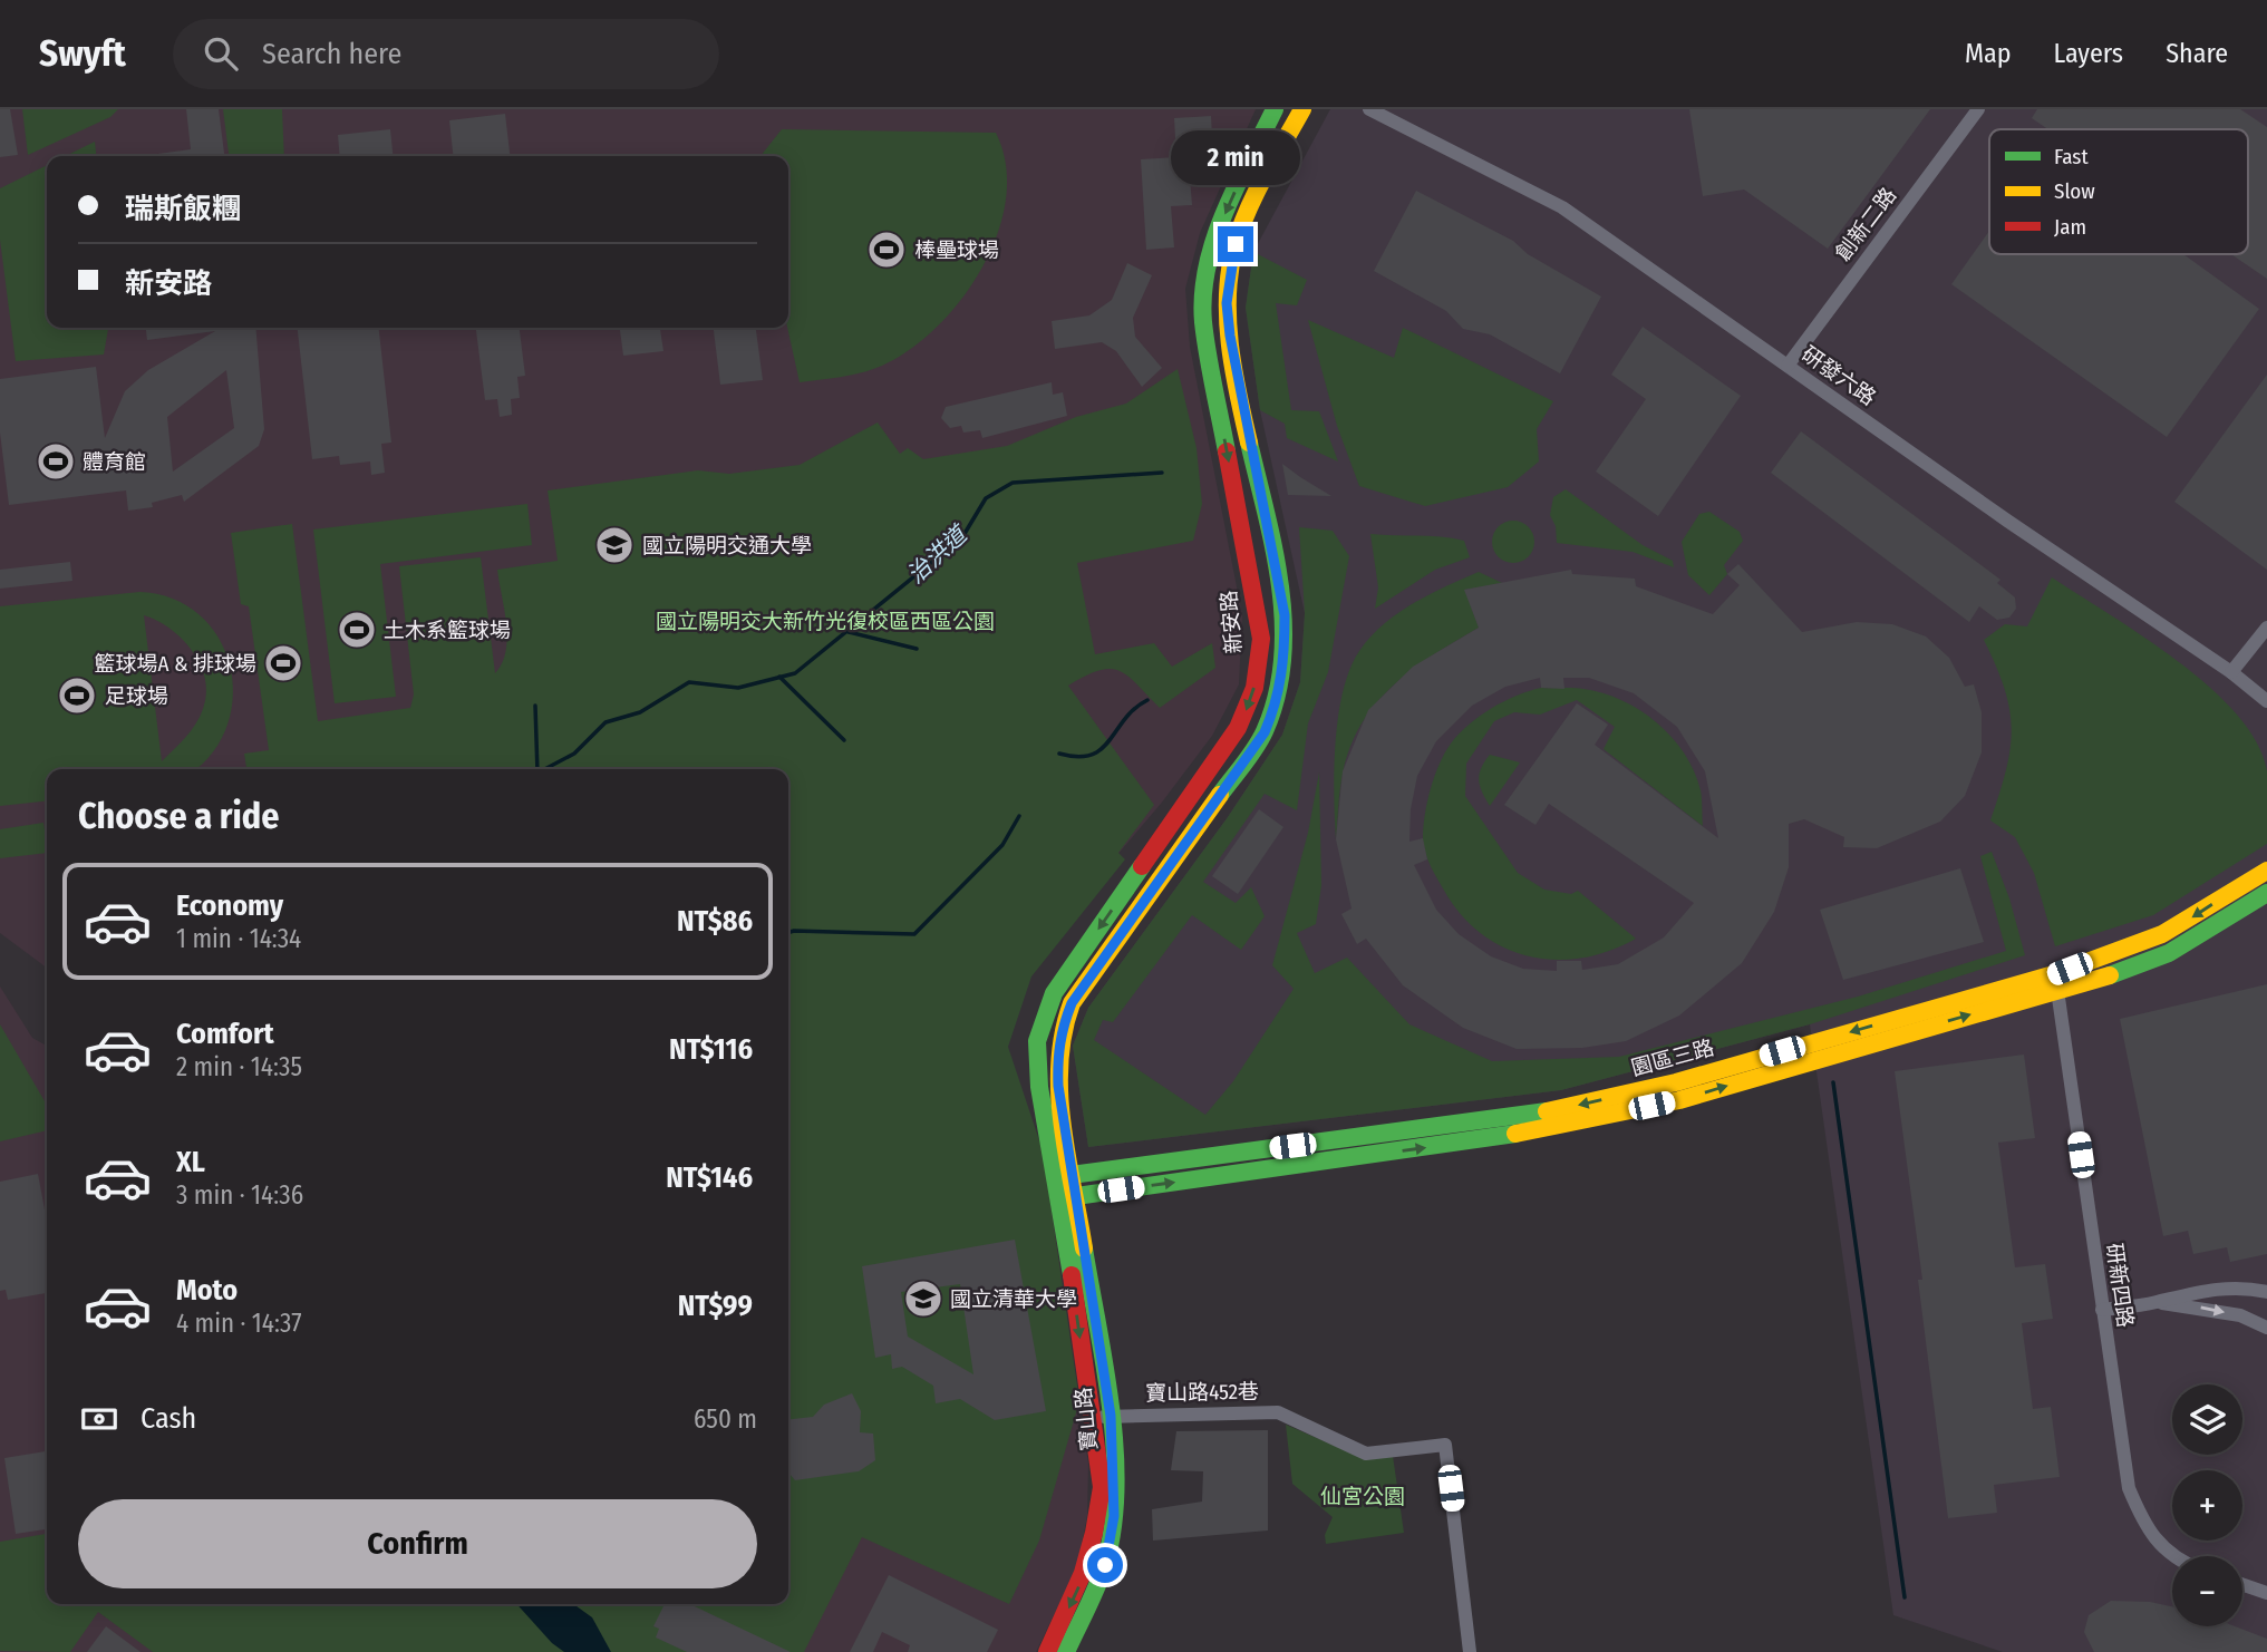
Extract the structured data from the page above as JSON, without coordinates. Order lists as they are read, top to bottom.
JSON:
{
  "streets": {
    "street": [
      "創新二路",
      "研發六路",
      "新安路",
      "園區三路",
      "研新四路",
      "寶山路452巷",
      "寶山路"
    ]
  },
  "crossings": [
    ["創新二路", "研發六路"],
    ["新安路", "園區三路"],
    ["新安路", "寶山路"],
    ["園區三路", "研新四路"],
    ["園區三路", "寶山路"],
    ["寶山路452巷", "寶山路"]
  ],
  "water": ["治洪道"],
  "parks": ["國立陽明交大新竹光復校區西區公園", "仙宮公園"],
  "places": {
    "sports": [
      "棒壘球場",
      "體育館",
      "土木系籃球場",
      "籃球場A & 排球場",
      "足球場"
    ],
    "school or university": ["國立陽明交通大學", "國立清華大學"]
  },
  "legend": ["Fast", "Slow", "Jam"],
  "page": {
    "header": "Swyft",
    "search": "Search here",
    "nav": ["Map", "Layers", "Share"],
    "bubble": "2 min",
    "banner": ["瑞斯飯糰", "新安路"],
    "heading": "Choose a ride",
    "list": [
      {
        "name": "Economy",
        "note": "1 min · 14:34",
        "value": "NT$86"
      },
      {
        "name": "Comfort",
        "note": "2 min · 14:35",
        "value": "NT$116"
      },
      {
        "name": "XL",
        "note": "3 min · 14:36",
        "value": "NT$146"
      },
      {
        "name": "Moto",
        "note": "4 min · 14:37",
        "value": "NT$99"
      }
    ],
    "pay": ["Cash", "650 m"],
    "map_buttons": ["+", "−"],
    "buttons": "Confirm"
  }
}
